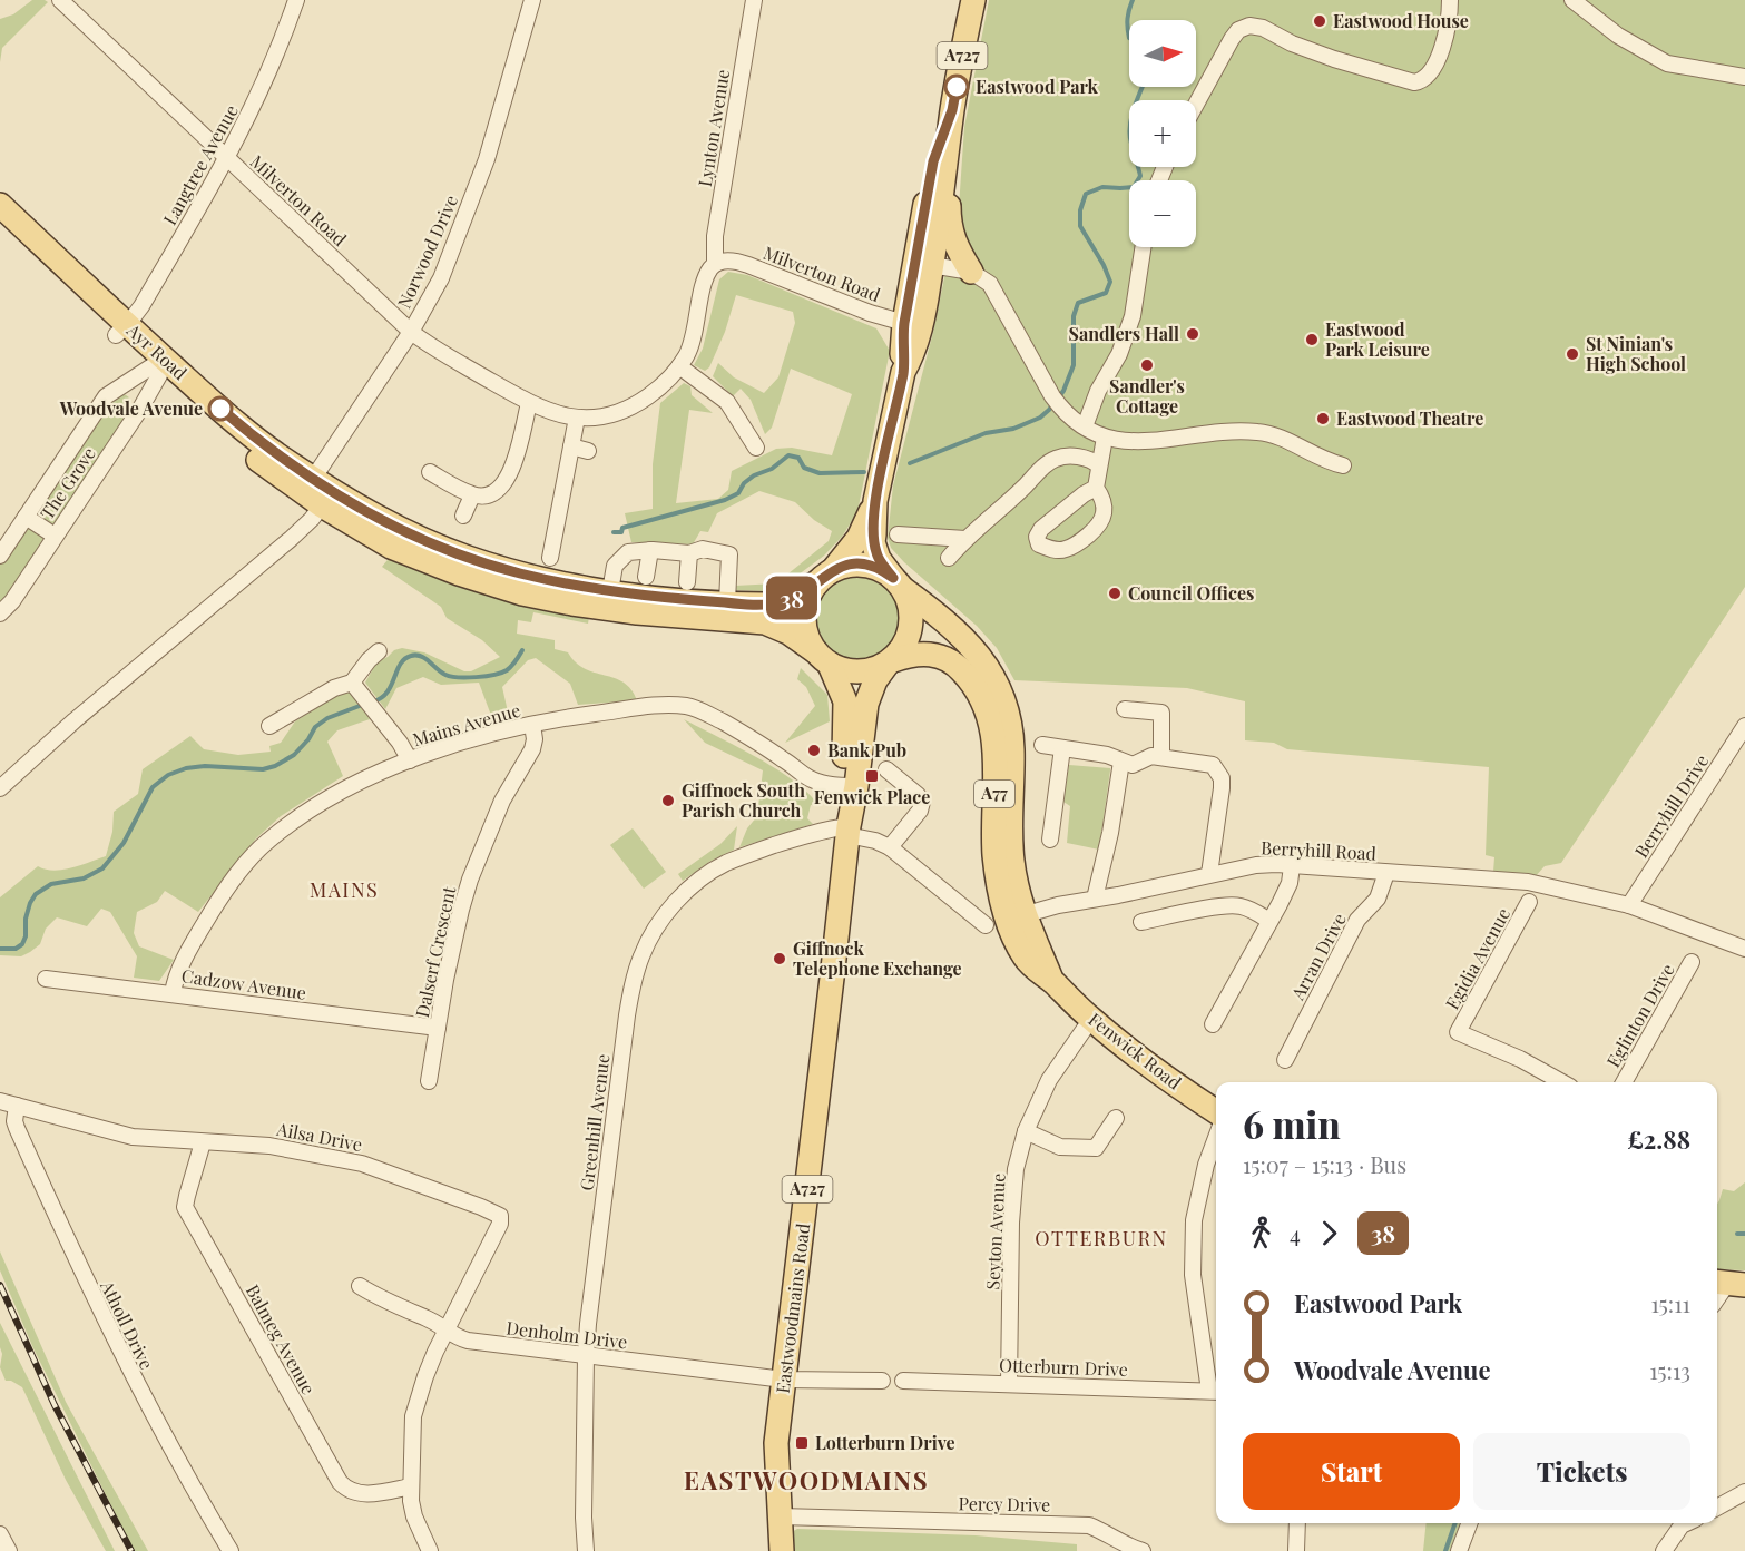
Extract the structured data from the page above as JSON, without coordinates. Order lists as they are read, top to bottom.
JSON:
{
  "streets": {
    "main road": [
      "A727",
      "Ayr Road",
      "A77",
      "Fenwick Road",
      "Eastwoodmains Road"
    ],
    "street": [
      "Lynton Avenue",
      "Langtree Avenue",
      "Milverton Road",
      "Norwood Drive",
      "The Grove",
      "Mains Avenue",
      "Berryhill Drive",
      "Berryhill Road",
      "Dalserf Crescent",
      "Arran Drive",
      "Egidia Avenue",
      "Cadzow Avenue",
      "Eglinton Drive",
      "Greenhill Avenue",
      "Ailsa Drive",
      "Seyton Avenue",
      "Atholl Drive",
      "Denholm Drive",
      "Balmeg Avenue",
      "Otterburn Drive",
      "Percy Drive"
    ]
  },
  "crossings": [
    ["A727", "Milverton Road"],
    ["A727", "Ayr Road"],
    ["A727", "Fenwick Road"],
    ["A727", "Eastwoodmains Road"],
    ["Lynton Avenue", "Milverton Road"],
    ["Langtree Avenue", "Milverton Road"],
    ["Langtree Avenue", "Ayr Road"],
    ["Milverton Road", "Norwood Drive"],
    ["Norwood Drive", "Ayr Road"],
    ["Ayr Road", "The Grove"],
    ["Ayr Road", "Fenwick Road"],
    ["Ayr Road", "Eastwoodmains Road"],
    ["Mains Avenue", "Dalserf Crescent"],
    ["Mains Avenue", "Cadzow Avenue"],
    ["Mains Avenue", "Eastwoodmains Road"],
    ["Berryhill Drive", "Berryhill Road"],
    ["Berryhill Road", "Arran Drive"],
    ["Berryhill Road", "Fenwick Road"],
    ["Dalserf Crescent", "Cadzow Avenue"],
    ["Fenwick Road", "Seyton Avenue"],
    ["Fenwick Road", "Eastwoodmains Road"],
    ["Greenhill Avenue", "Eastwoodmains Road"],
    ["Greenhill Avenue", "Denholm Drive"],
    ["Ailsa Drive", "Atholl Drive"],
    ["Ailsa Drive", "Denholm Drive"],
    ["Ailsa Drive", "Balmeg Avenue"],
    ["Seyton Avenue", "Otterburn Drive"],
    ["Eastwoodmains Road", "Denholm Drive"],
    ["Eastwoodmains Road", "Percy Drive"]
  ],
  "districts": ["MAINS", "OTTERBURN", "EASTWOODMAINS"],
  "places": {
    "other": [
      "Eastwood House",
      "Eastwood Park",
      "Sandlers Hall",
      "Eastwood Park Leisure",
      "St Ninian's High School",
      "Sandler's Cottage",
      "Woodvale Avenue",
      "Eastwood Theatre",
      "Council Offices",
      "Bank Pub",
      "Giffnock South Parish Church",
      "Giffnock Telephone Exchange"
    ],
    "transit": ["Fenwick Place", "Lotterburn Drive"]
  },
  "lines": ["bus line 38"],
  "north": "right",
  "page": {
    "on_map": "38",
    "map_buttons": ["+", "−"],
    "heading": ["6 min", "15:07 – 15:13 · Bus", "£2.88"],
    "legs": ["4", "38"],
    "list": [
      {
        "name": "Eastwood Park",
        "value": "15:11"
      },
      {
        "name": "Woodvale Avenue",
        "value": "15:13"
      }
    ],
    "buttons": ["Start", "Tickets"]
  }
}
